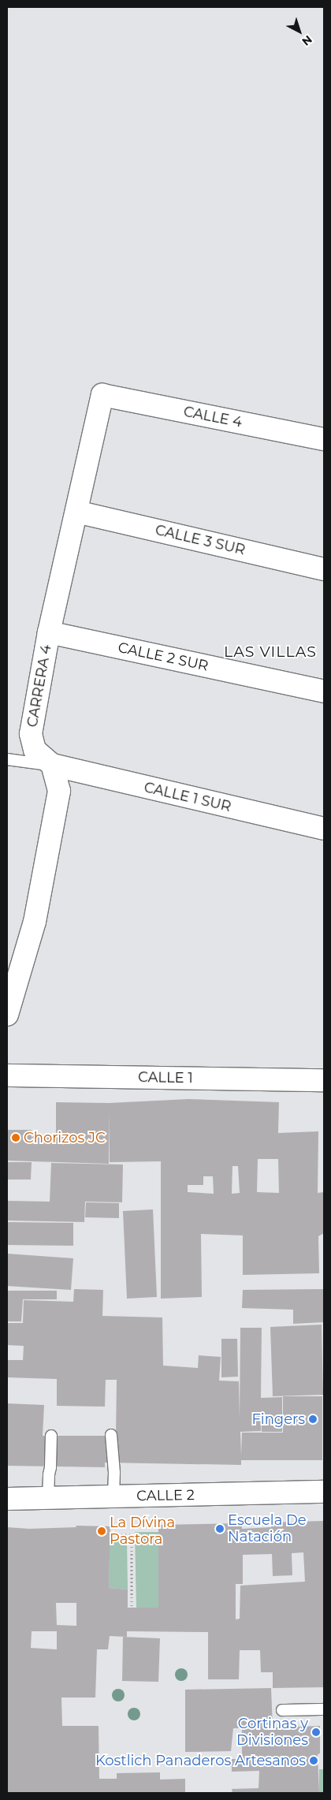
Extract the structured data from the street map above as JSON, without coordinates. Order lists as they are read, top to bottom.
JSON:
{
  "streets": {
    "street": [
      "CALLE 4",
      "CALLE 3 SUR",
      "CALLE 2 SUR",
      "CARRERA 4",
      "CALLE 1 SUR",
      "CALLE 1",
      "CALLE 2"
    ]
  },
  "crossings": [
    ["CALLE 4", "CARRERA 4"],
    ["CALLE 3 SUR", "CARRERA 4"],
    ["CALLE 2 SUR", "CARRERA 4"],
    ["CARRERA 4", "CALLE 1 SUR"]
  ],
  "districts": ["LAS VILLAS"],
  "places": [
    "Chorizos JC",
    "Fingers",
    "Escuela De Natación",
    "La Dívina Pastora",
    "Cortinas y Divisiones",
    "Kostlich Panaderos Artesanos"
  ],
  "north": "bottom right"
}
